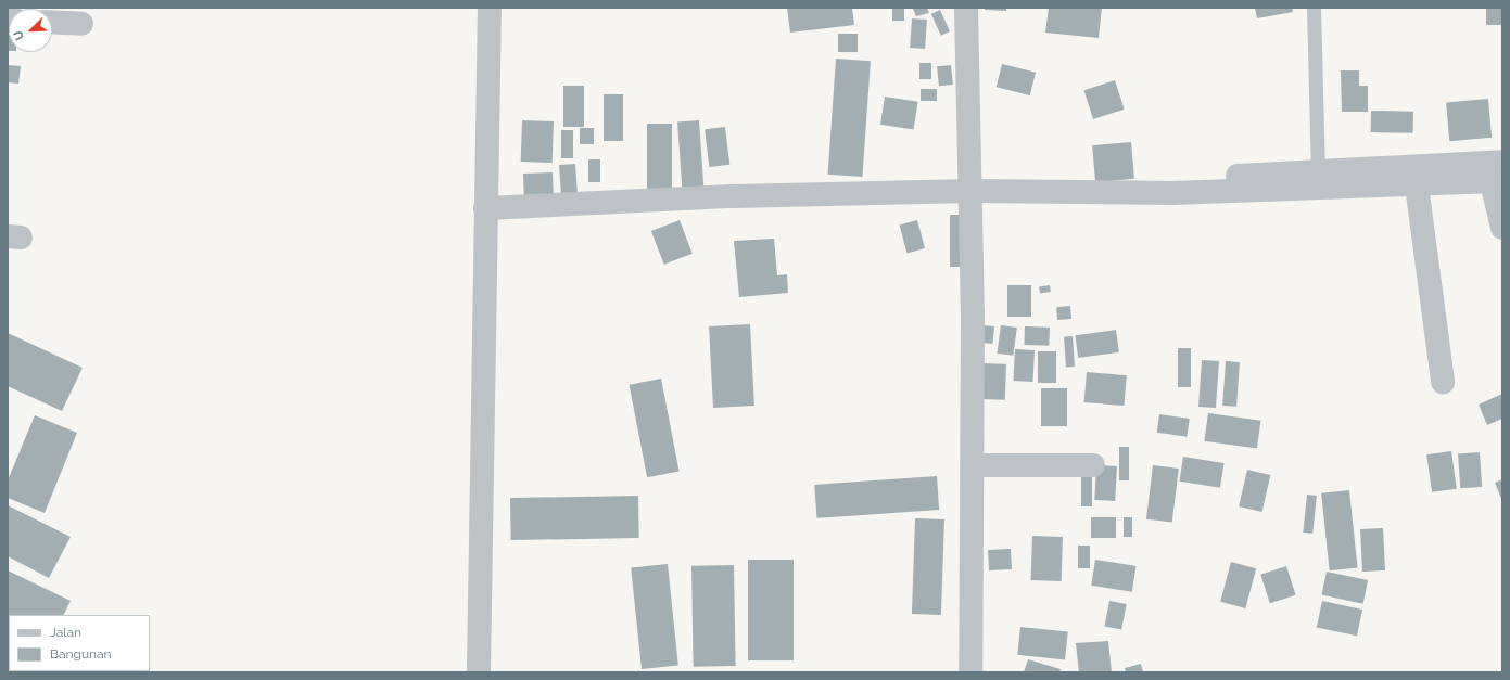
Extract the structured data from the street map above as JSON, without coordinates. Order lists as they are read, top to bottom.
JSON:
{
  "legend": ["Jalan", "Bangunan"],
  "north": "bottom left"
}
